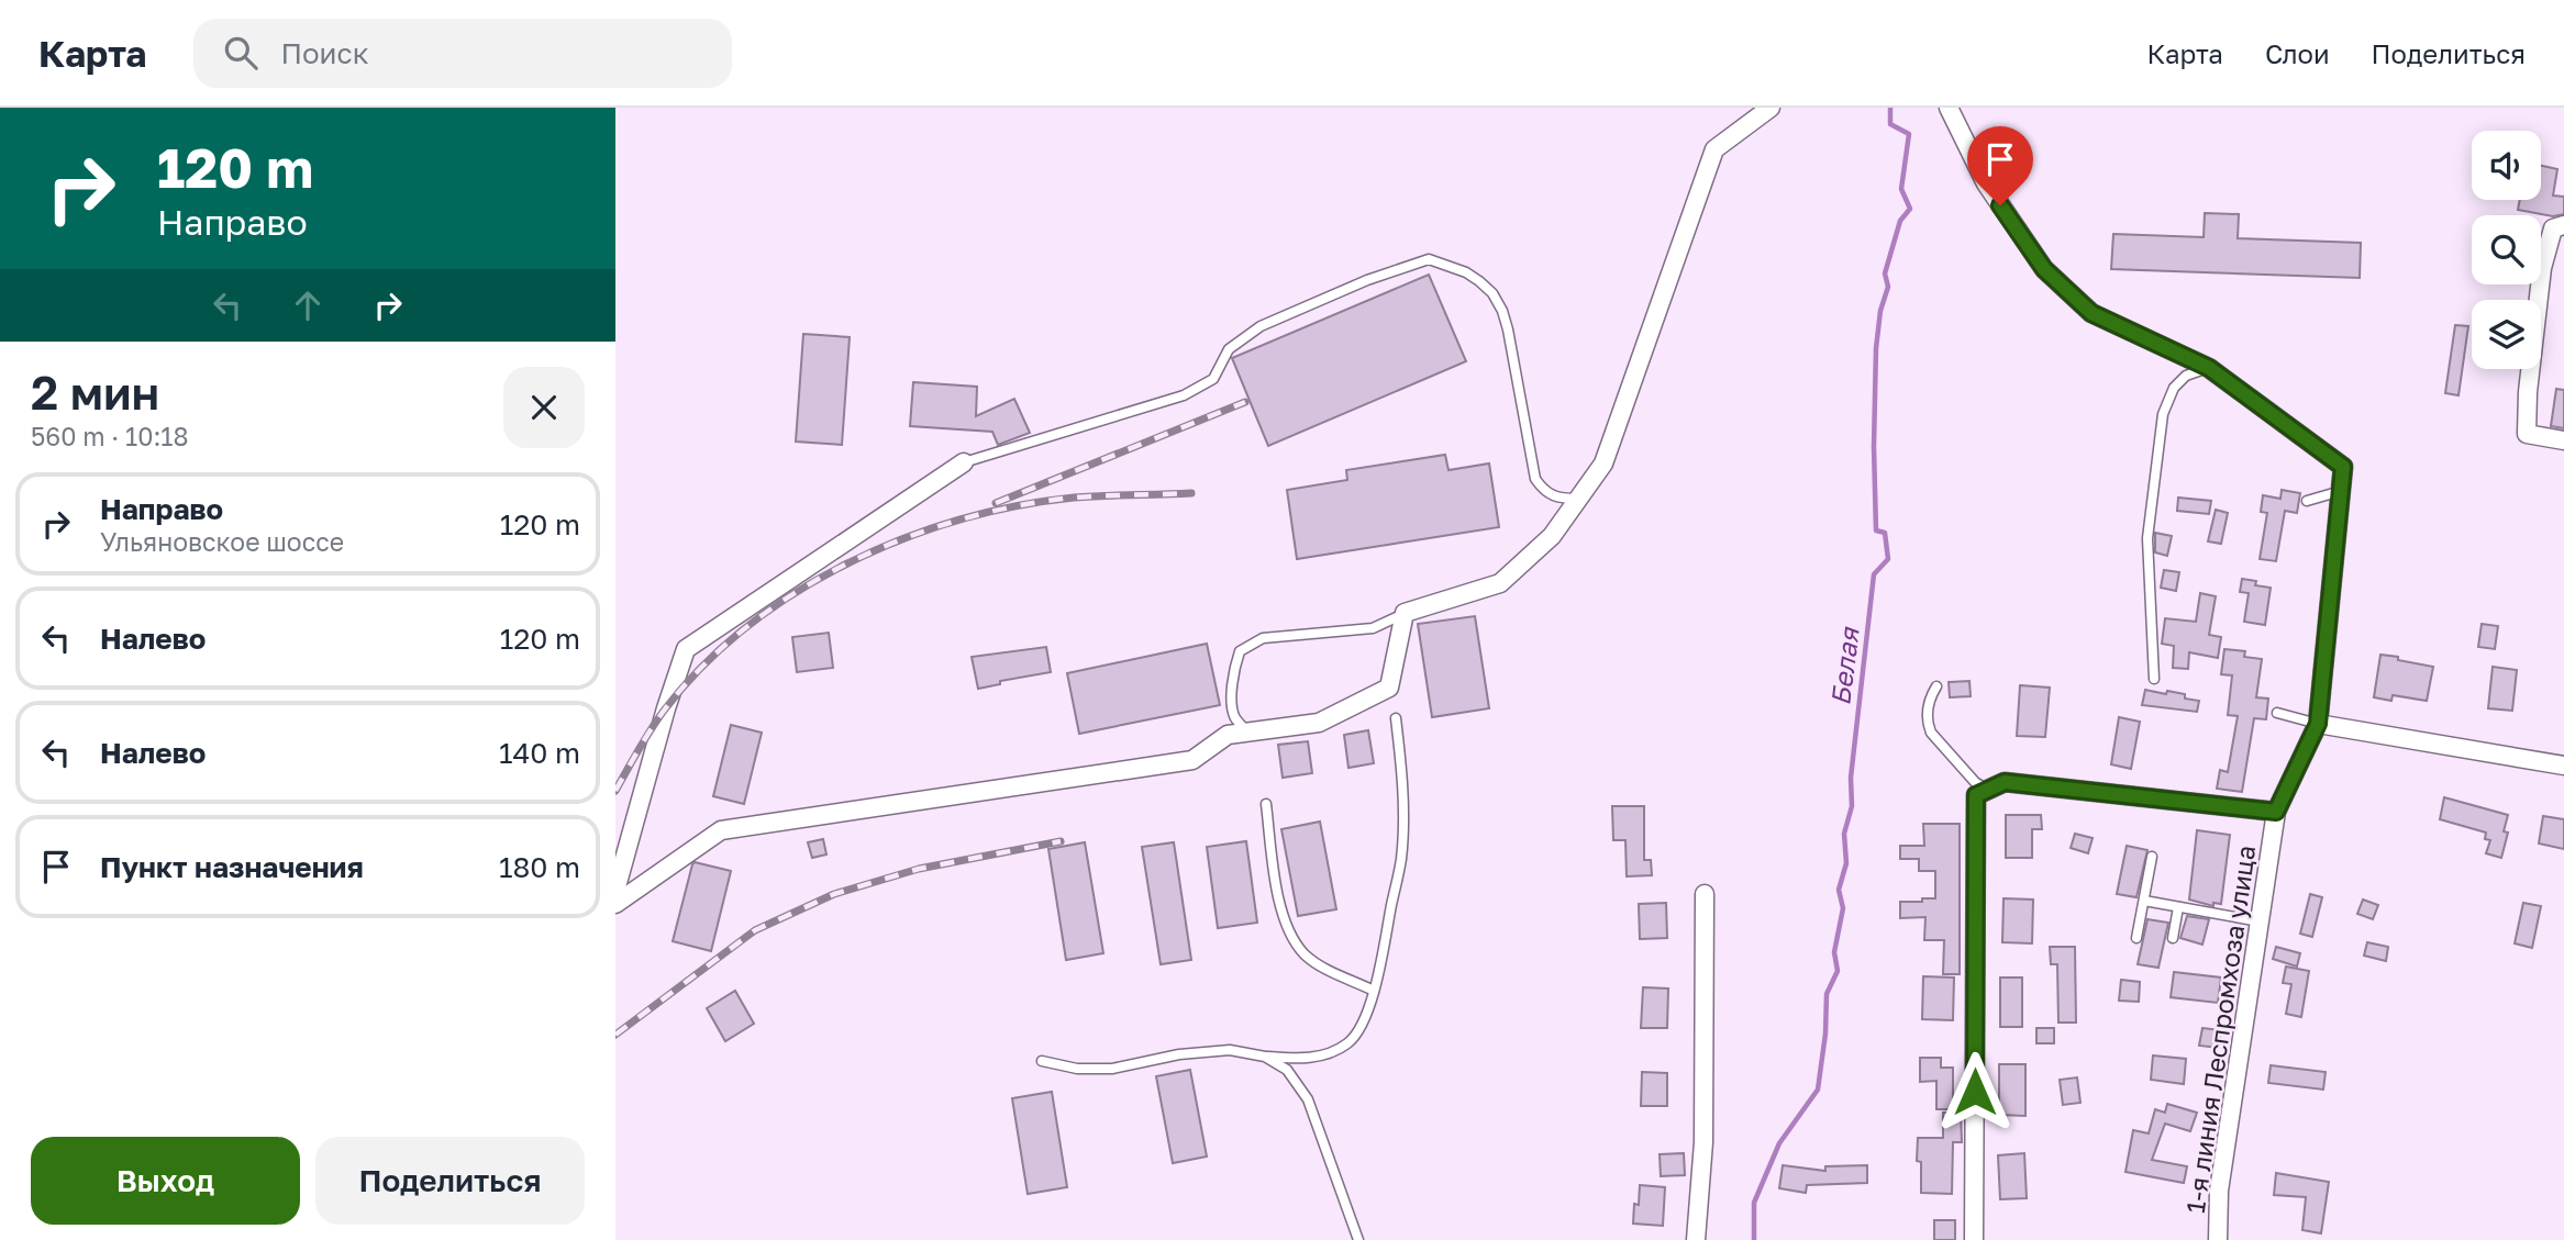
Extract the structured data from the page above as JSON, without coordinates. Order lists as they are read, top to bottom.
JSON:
{
  "streets": {
    "street": ["1-я линия Леспромхоза улица"]
  },
  "water": ["Белая"],
  "page": {
    "header": "Карта",
    "search": "Поиск",
    "nav": ["Карта", "Слои", "Поделиться"],
    "turn": ["120 m", "Направо"],
    "heading": ["2 мин", "560 m · 10:18"],
    "list": [
      {
        "name": "Направо",
        "note": "Ульяновское шоссе",
        "value": "120 m"
      },
      {
        "name": "Налево",
        "value": "120 m"
      },
      {
        "name": "Налево",
        "value": "140 m"
      },
      {
        "name": "Пункт назначения",
        "value": "180 m"
      }
    ],
    "buttons": ["Выход", "Поделиться"]
  }
}
